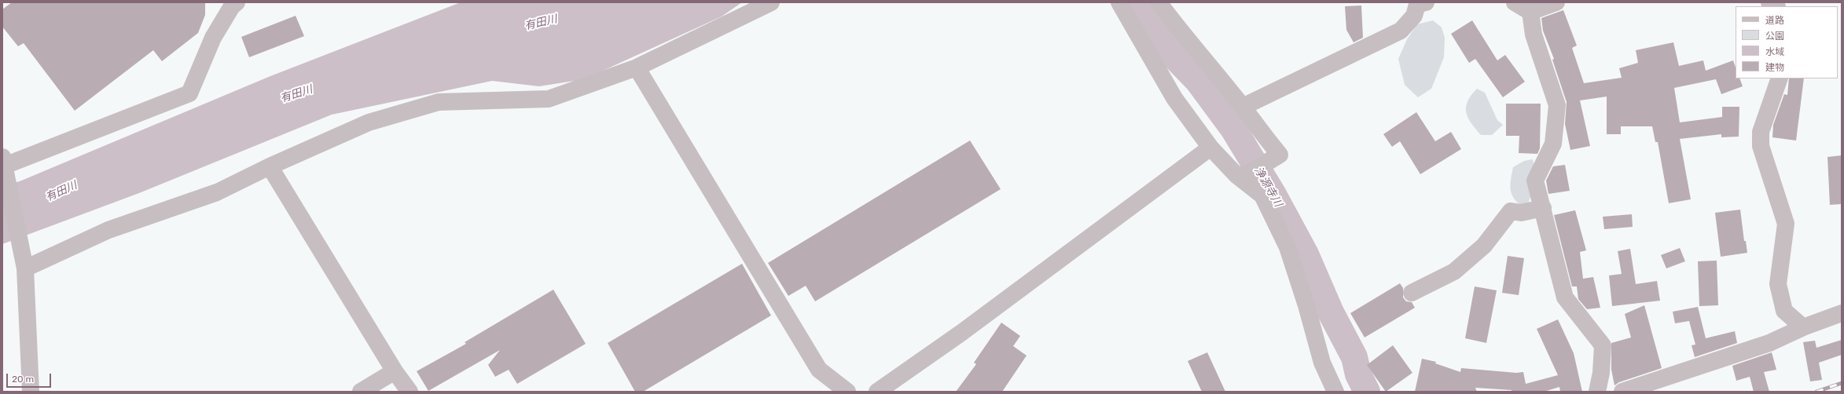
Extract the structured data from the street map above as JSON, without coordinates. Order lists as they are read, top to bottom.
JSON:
{
  "water": ["有田川", "浄源寺川"],
  "legend": [
    "道路",
    "公園",
    "水域",
    "建物"
  ],
  "scale_bar": "20 m"
}
